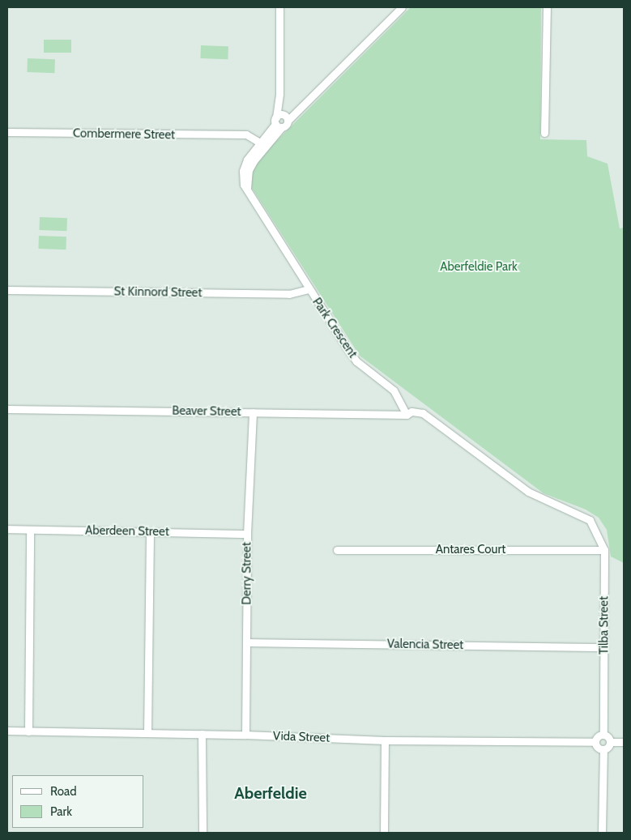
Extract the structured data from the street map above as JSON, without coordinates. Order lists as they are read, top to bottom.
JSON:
{
  "streets": {
    "street": [
      "Combermere Street",
      "St Kinnord Street",
      "Park Crescent",
      "Beaver Street",
      "Aberdeen Street",
      "Antares Court",
      "Derry Street",
      "Tilba Street",
      "Valencia Street",
      "Vida Street"
    ]
  },
  "crossings": [
    ["Combermere Street", "Park Crescent"],
    ["St Kinnord Street", "Park Crescent"],
    ["Park Crescent", "Beaver Street"],
    ["Park Crescent", "Tilba Street"],
    ["Beaver Street", "Derry Street"],
    ["Beaver Street", "Tilba Street"],
    ["Aberdeen Street", "Derry Street"],
    ["Antares Court", "Tilba Street"],
    ["Derry Street", "Valencia Street"],
    ["Derry Street", "Vida Street"],
    ["Tilba Street", "Valencia Street"],
    ["Tilba Street", "Vida Street"]
  ],
  "districts": ["Aberfeldie"],
  "parks": ["Aberfeldie Park"],
  "legend": ["Road", "Park"]
}
